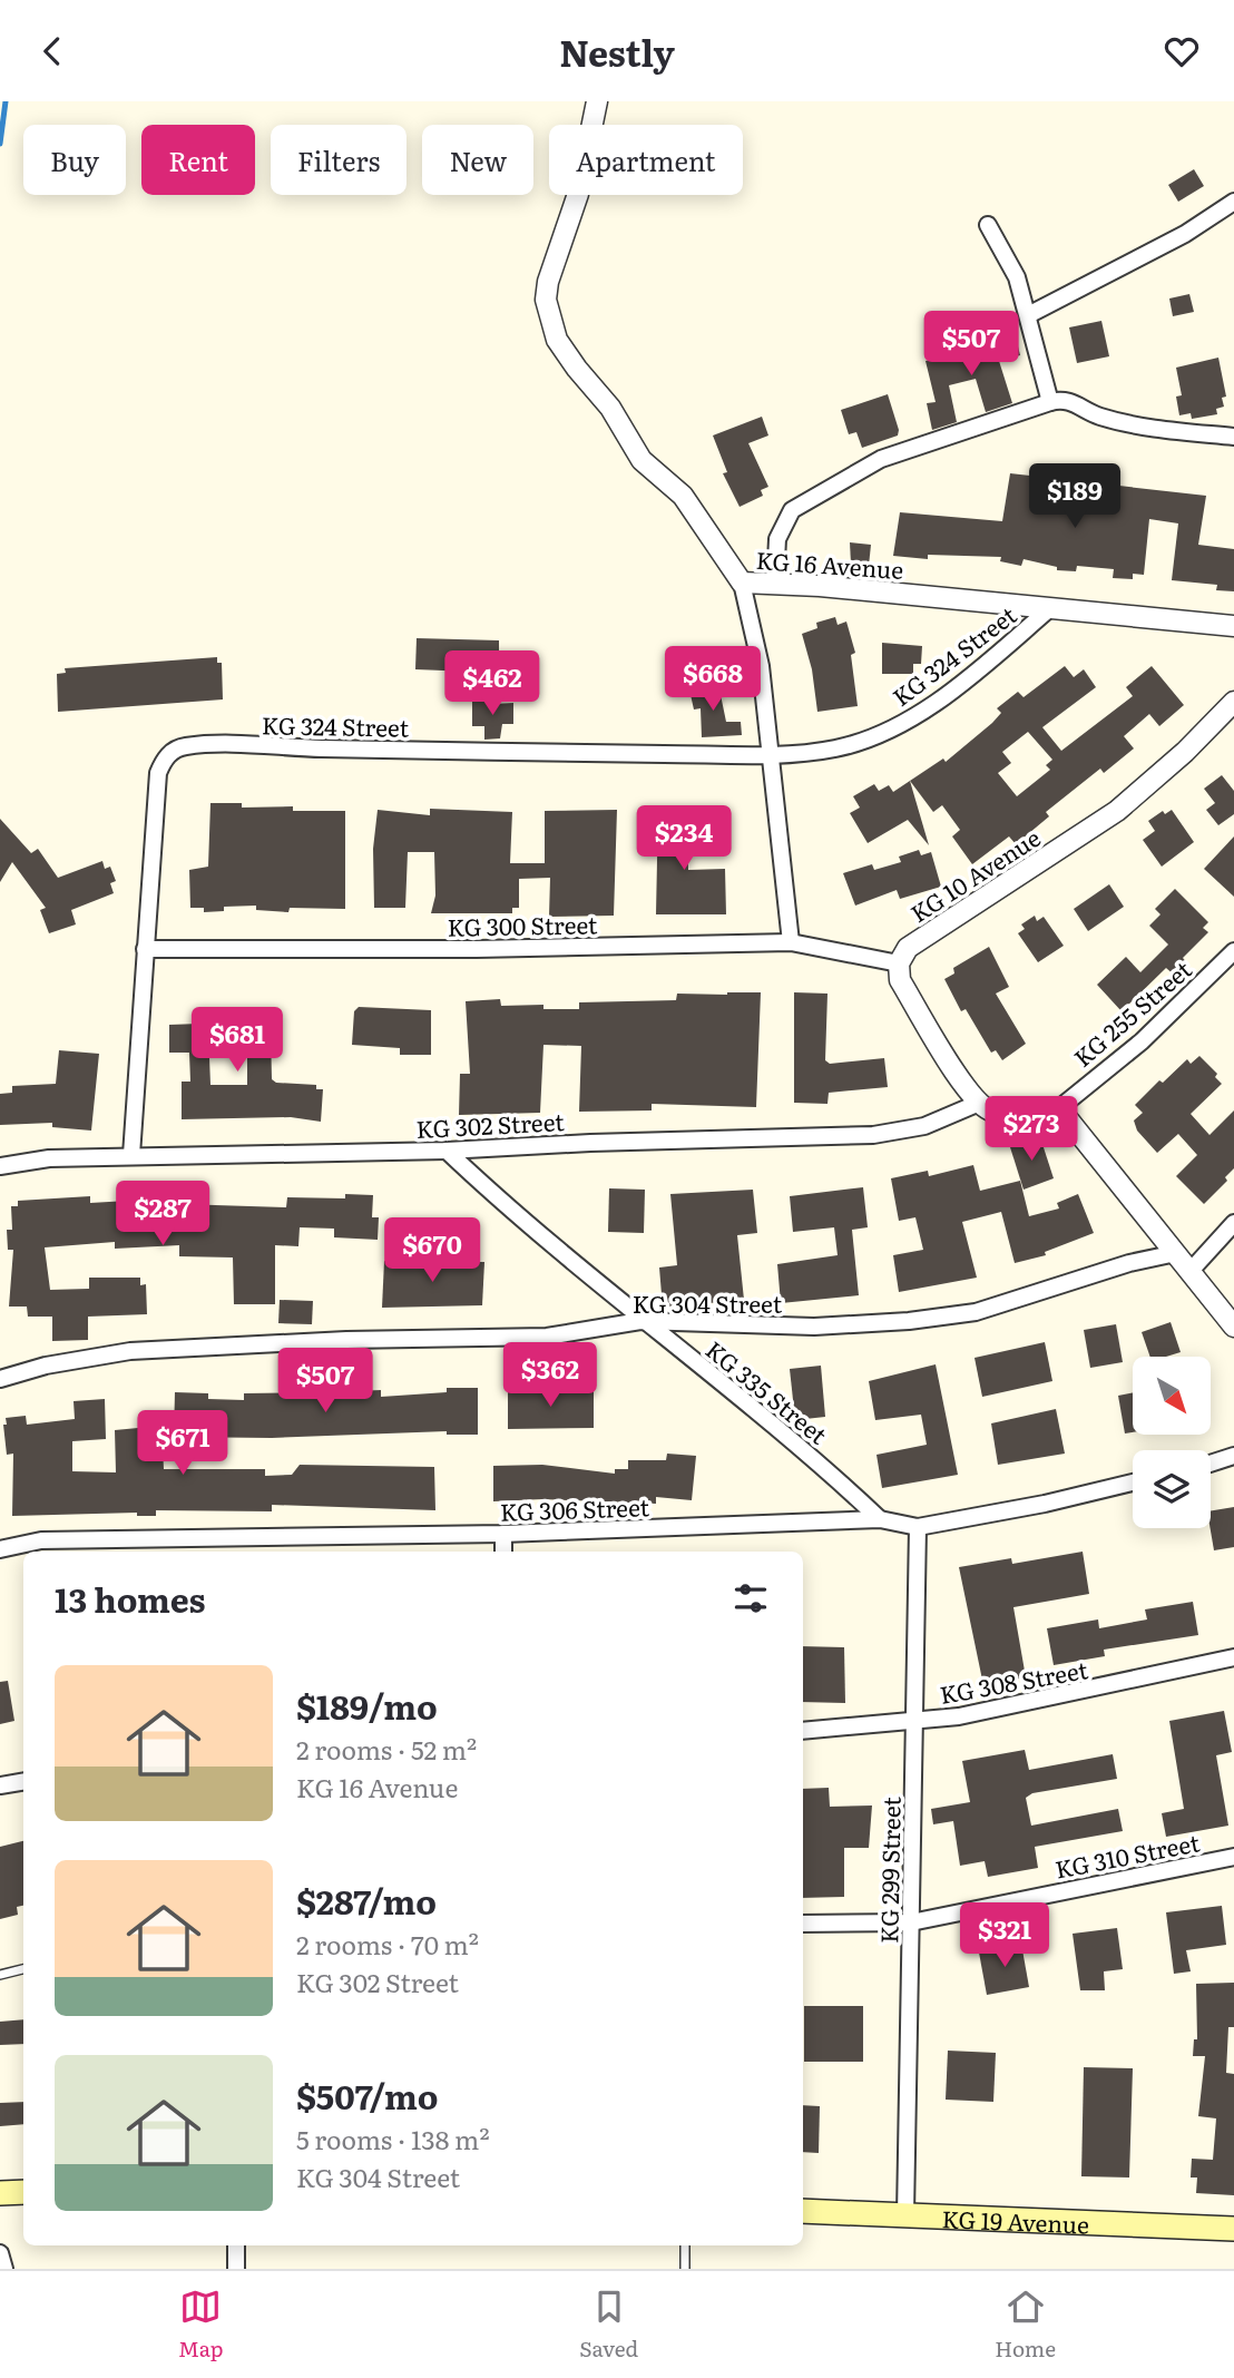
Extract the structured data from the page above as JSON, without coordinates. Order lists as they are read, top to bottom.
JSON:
{
  "streets": {
    "main road": ["KG 19 Avenue"],
    "street": [
      "KG 16 Avenue",
      "KG 324 Street",
      "KG 10 Avenue",
      "KG 300 Street",
      "KG 255 Street",
      "KG 302 Street",
      "KG 304 Street",
      "KG 335 Street",
      "KG 306 Street",
      "KG 308 Street",
      "KG 310 Street",
      "KG 299 Street"
    ]
  },
  "crossings": [
    ["KG 16 Avenue", "KG 324 Street"],
    ["KG 324 Street", "KG 300 Street"],
    ["KG 324 Street", "KG 302 Street"],
    ["KG 10 Avenue", "KG 300 Street"],
    ["KG 302 Street", "KG 335 Street"],
    ["KG 304 Street", "KG 335 Street"],
    ["KG 335 Street", "KG 306 Street"],
    ["KG 306 Street", "KG 299 Street"],
    ["KG 308 Street", "KG 299 Street"],
    ["KG 310 Street", "KG 299 Street"],
    ["KG 299 Street", "KG 19 Avenue"]
  ],
  "north": "bottom right",
  "page": {
    "header": "Nestly",
    "chip": [
      "Buy",
      "Rent",
      "Filters",
      "New",
      "Apartment"
    ],
    "price": [
      "$507",
      "$189",
      "$668",
      "$462",
      "$234",
      "$681",
      "$273",
      "$287",
      "$670",
      "$362",
      "$507",
      "$671",
      "$321"
    ],
    "heading": "13 homes",
    "list": [
      {
        "name": "$189/mo",
        "note": "2 rooms · 52 m² · KG 16 Avenue"
      },
      {
        "name": "$287/mo",
        "note": "2 rooms · 70 m² · KG 302 Street"
      },
      {
        "name": "$507/mo",
        "note": "5 rooms · 138 m² · KG 304 Street"
      }
    ],
    "tabs": ["Map", "Saved", "Home"]
  }
}
